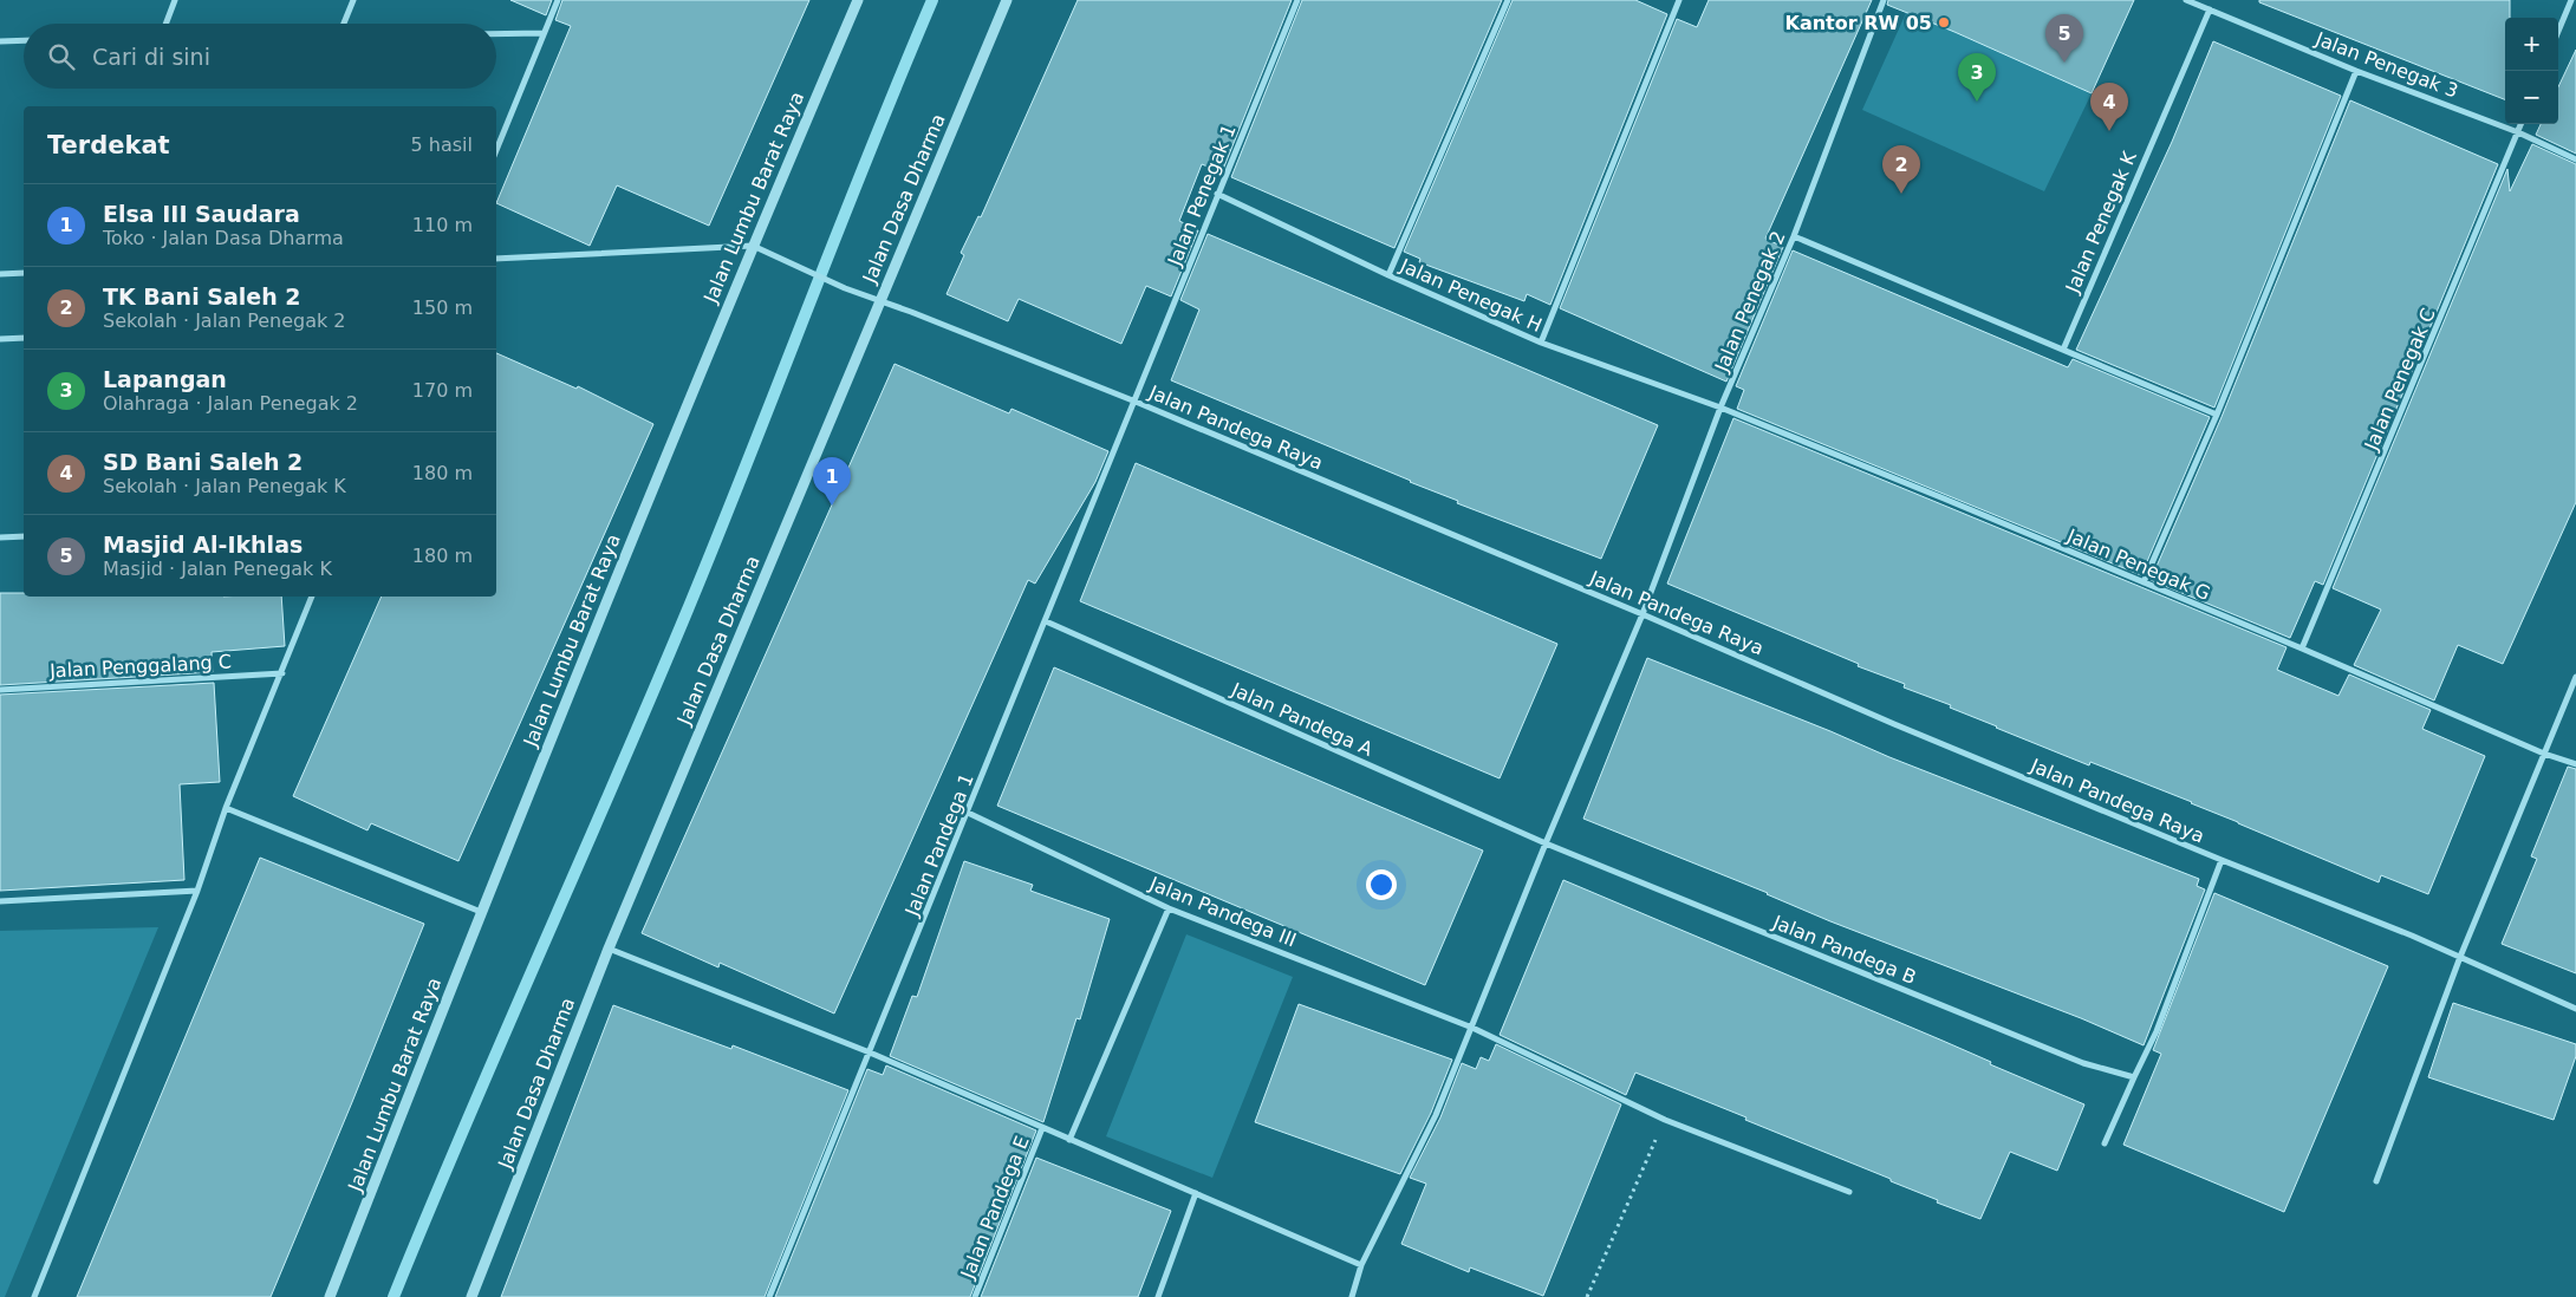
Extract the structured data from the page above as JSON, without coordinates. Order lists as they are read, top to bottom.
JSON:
{
  "streets": {
    "street": [
      "Jalan Penegak 3",
      "Jalan Penegak 1",
      "Jalan Lumbu Barat Raya",
      "Jalan Dasa Dharma",
      "Jalan Penegak K",
      "Jalan Penegak H",
      "Jalan Penegak 2",
      "Jalan Penegak C",
      "Jalan Pandega Raya",
      "Jalan Penegak G",
      "Jalan Penggalang C",
      "Jalan Pandega A",
      "Jalan Pandega 1",
      "Jalan Pandega III",
      "Jalan Pandega B",
      "Jalan Pandega E"
    ]
  },
  "crossings": [
    ["Jalan Penegak 3", "Jalan Penegak K"],
    ["Jalan Penegak 3", "Jalan Penegak C"],
    ["Jalan Penegak 1", "Jalan Penegak H"],
    ["Jalan Penegak 1", "Jalan Pandega Raya"],
    ["Jalan Penegak 1", "Jalan Pandega 1"],
    ["Jalan Lumbu Barat Raya", "Jalan Pandega Raya"],
    ["Jalan Dasa Dharma", "Jalan Pandega Raya"],
    ["Jalan Penegak H", "Jalan Penegak 2"],
    ["Jalan Penegak H", "Jalan Penegak G"],
    ["Jalan Penegak 2", "Jalan Pandega Raya"],
    ["Jalan Penegak 2", "Jalan Penegak G"],
    ["Jalan Penegak 2", "Jalan Pandega A"],
    ["Jalan Penegak 2", "Jalan Pandega III"],
    ["Jalan Penegak 2", "Jalan Pandega B"],
    ["Jalan Penegak C", "Jalan Penegak G"],
    ["Jalan Pandega Raya", "Jalan Pandega 1"],
    ["Jalan Pandega A", "Jalan Pandega 1"],
    ["Jalan Pandega A", "Jalan Pandega B"],
    ["Jalan Pandega 1", "Jalan Pandega III"]
  ],
  "places": ["Kantor RW 05"],
  "page": {
    "pins": [
      "5",
      "3",
      "4",
      "2",
      "1"
    ],
    "map_buttons": ["+", "−"],
    "search": "Cari di sini",
    "heading": ["Terdekat", "5 hasil"],
    "list": [
      {
        "mark": "1",
        "name": "Elsa III Saudara",
        "note": "Toko · Jalan Dasa Dharma",
        "value": "110 m"
      },
      {
        "mark": "2",
        "name": "TK Bani Saleh 2",
        "note": "Sekolah · Jalan Penegak 2",
        "value": "150 m"
      },
      {
        "mark": "3",
        "name": "Lapangan",
        "note": "Olahraga · Jalan Penegak 2",
        "value": "170 m"
      },
      {
        "mark": "4",
        "name": "SD Bani Saleh 2",
        "note": "Sekolah · Jalan Penegak K",
        "value": "180 m"
      },
      {
        "mark": "5",
        "name": "Masjid Al-Ikhlas",
        "note": "Masjid · Jalan Penegak K",
        "value": "180 m"
      }
    ]
  }
}
